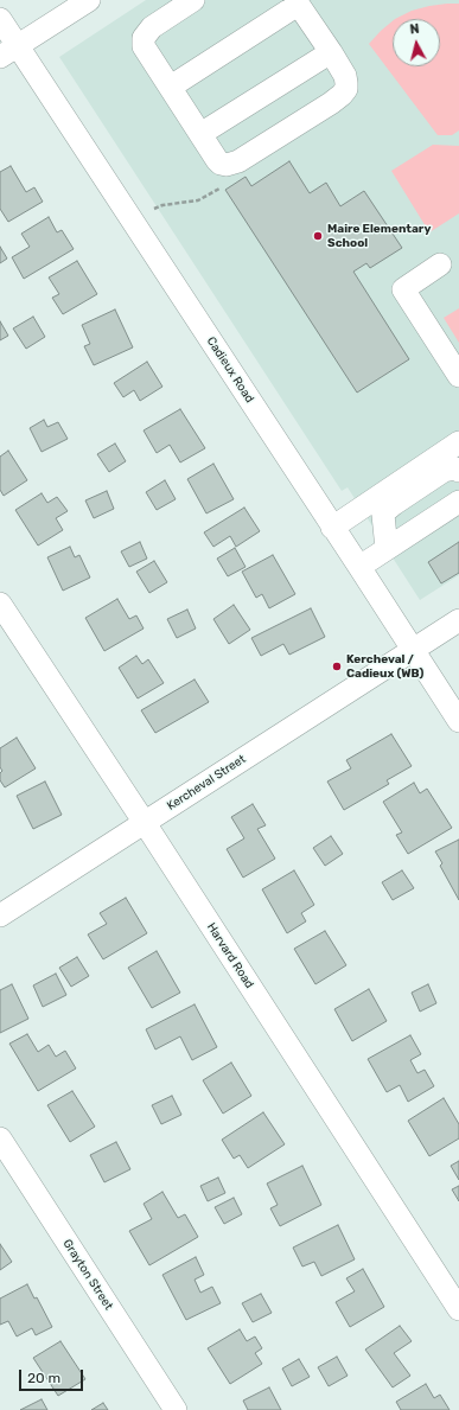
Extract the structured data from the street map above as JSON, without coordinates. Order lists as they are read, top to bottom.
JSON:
{
  "streets": {
    "street": [
      "Cadieux Road",
      "Kercheval Street",
      "Harvard Road",
      "Grayton Street"
    ]
  },
  "crossings": [
    ["Cadieux Road", "Kercheval Street"],
    ["Kercheval Street", "Harvard Road"]
  ],
  "places": ["Maire Elementary School", "Kercheval / Cadieux (WB)"],
  "scale_bar": "20 m",
  "north": "top"
}
